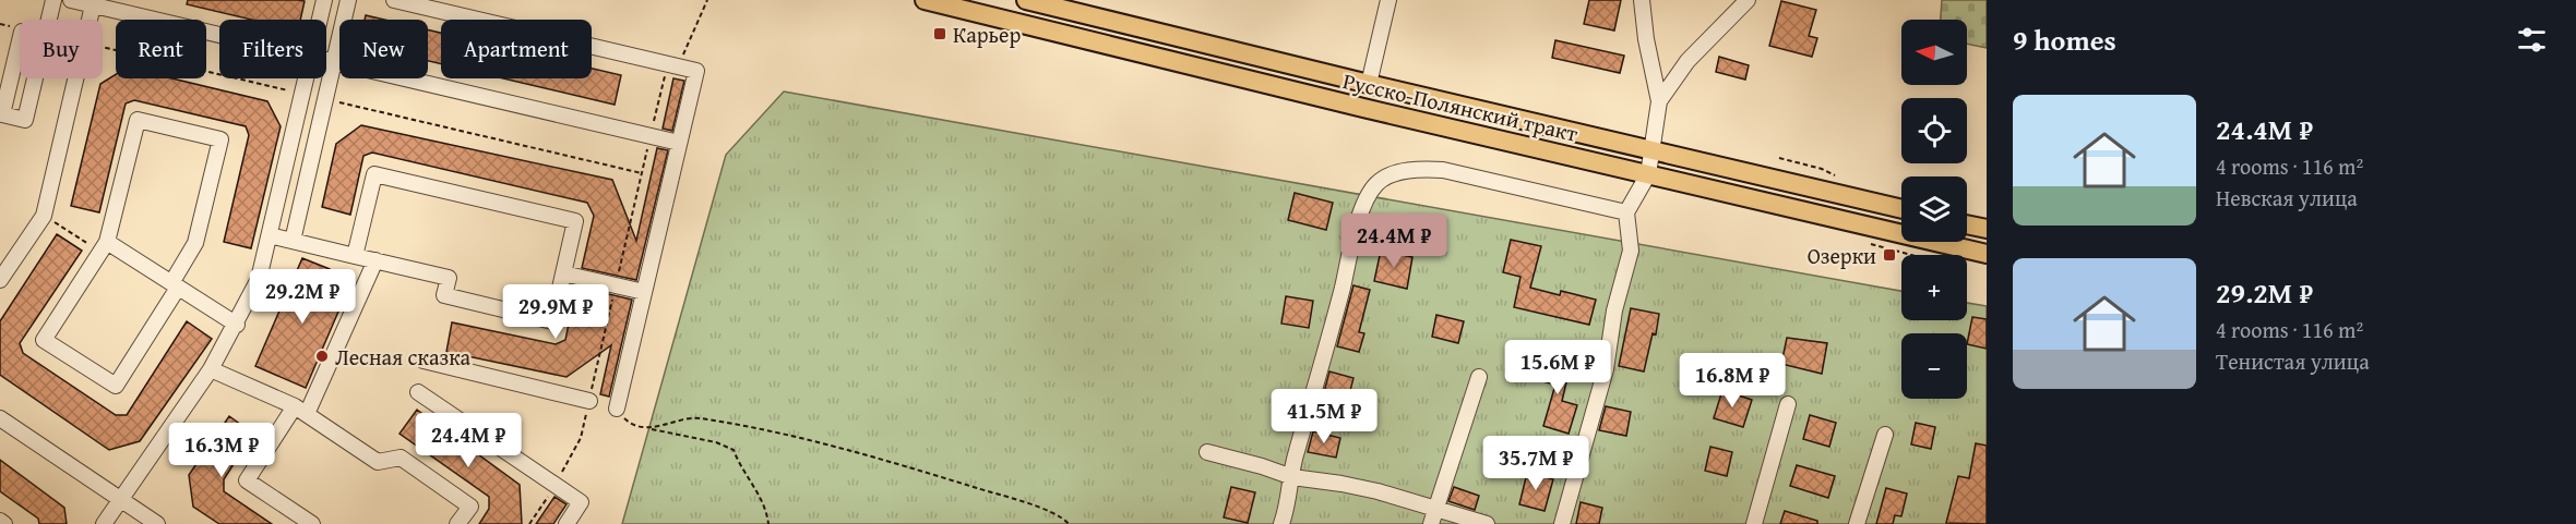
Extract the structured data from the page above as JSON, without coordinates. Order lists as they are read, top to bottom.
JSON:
{
  "streets": {
    "main road": ["Русско-Полянский тракт"]
  },
  "places": {
    "transit": ["Карьер", "Озерки"],
    "other": ["Лесная сказка"]
  },
  "north": "left",
  "page": {
    "heading": "9 homes",
    "map_buttons": ["+", "−"],
    "chip": [
      "Buy",
      "Rent",
      "Filters",
      "New",
      "Apartment"
    ],
    "list": [
      {
        "name": "24.4M ₽",
        "note": "4 rooms · 116 m² · Невская улица"
      },
      {
        "name": "29.2M ₽",
        "note": "4 rooms · 116 m² · Тенистая улица"
      }
    ],
    "price": [
      "24.4M ₽",
      "29.2M ₽",
      "29.9M ₽",
      "15.6M ₽",
      "16.8M ₽",
      "41.5M ₽",
      "24.4M ₽",
      "16.3M ₽",
      "35.7M ₽"
    ]
  }
}
